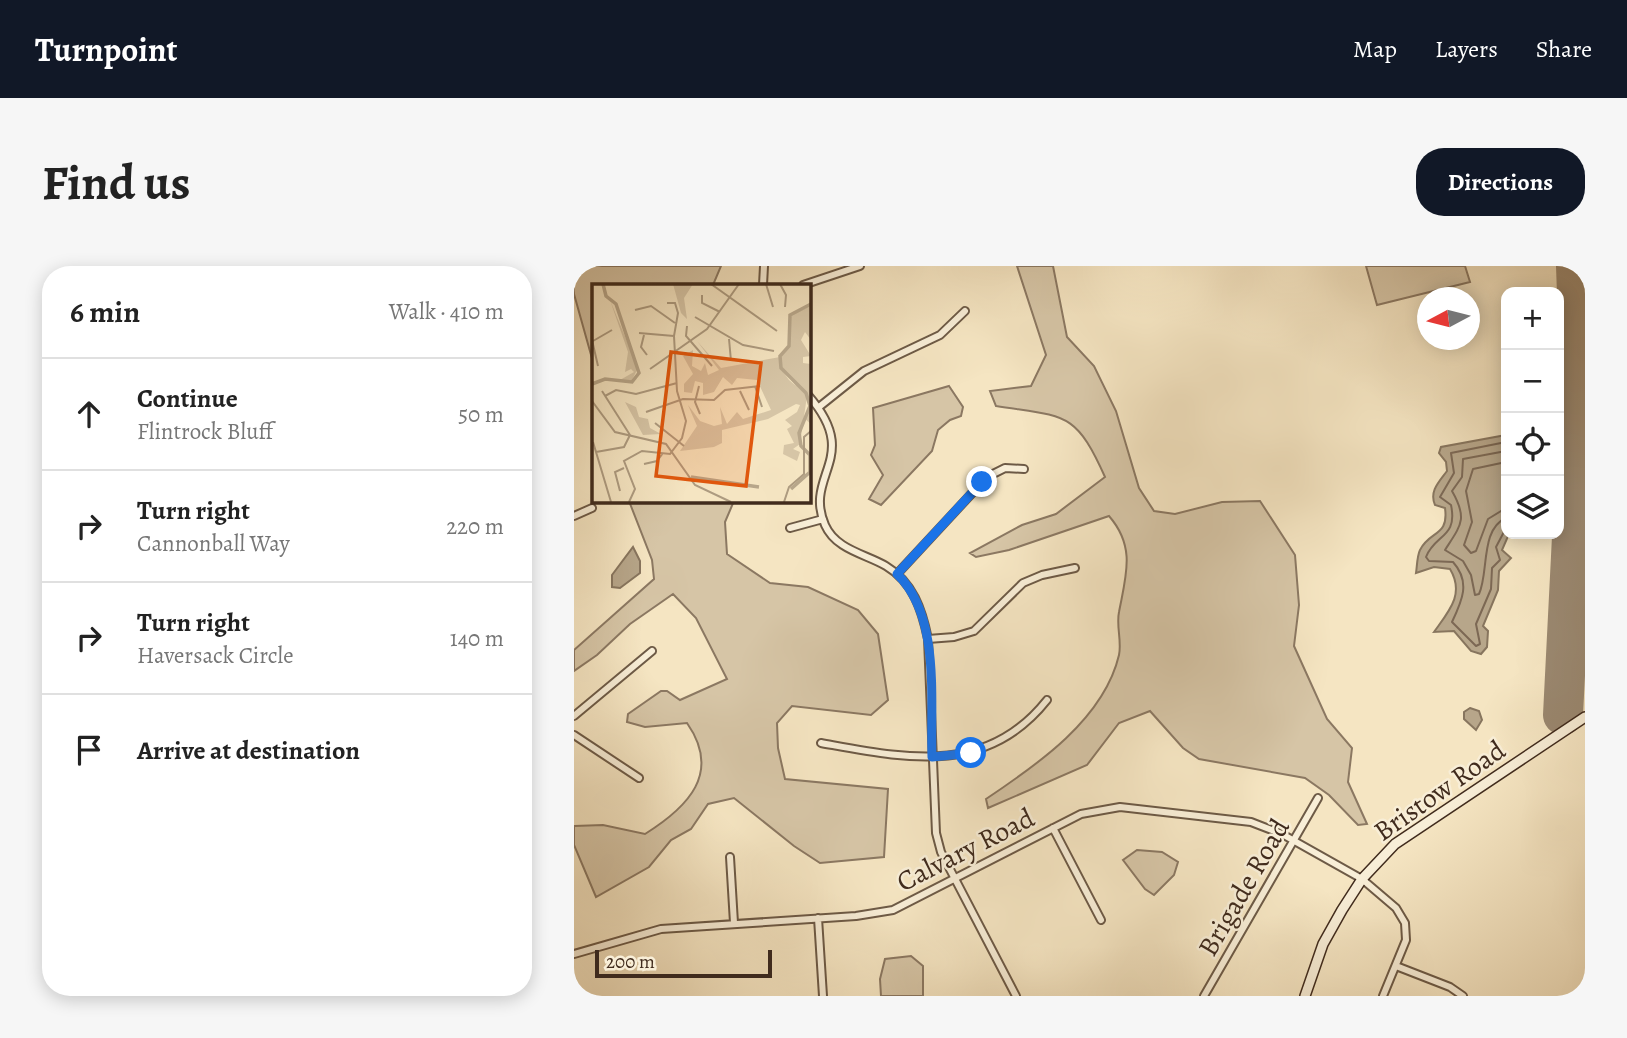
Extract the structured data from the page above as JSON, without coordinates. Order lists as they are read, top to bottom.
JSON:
{
  "streets": {
    "main road": ["Bristow Road"],
    "street": ["Calvary Road", "Brigade Road"]
  },
  "crossings": [
    ["Bristow Road", "Calvary Road"],
    ["Calvary Road", "Brigade Road"]
  ],
  "scale_bar": "200 m",
  "north": "left",
  "page": {
    "header": "Turnpoint",
    "nav": ["Map", "Layers", "Share"],
    "buttons": "Directions",
    "title": "Find us",
    "heading": ["6 min", "Walk · 410 m"],
    "map_buttons": ["+", "−"],
    "list": [
      ["Continue", "Flintrock Bluff", "50 m"],
      ["Turn right", "Cannonball Way", "220 m"],
      ["Turn right", "Haversack Circle", "140 m"],
      "Arrive at destination"
    ],
    "scale": "200 m"
  }
}
